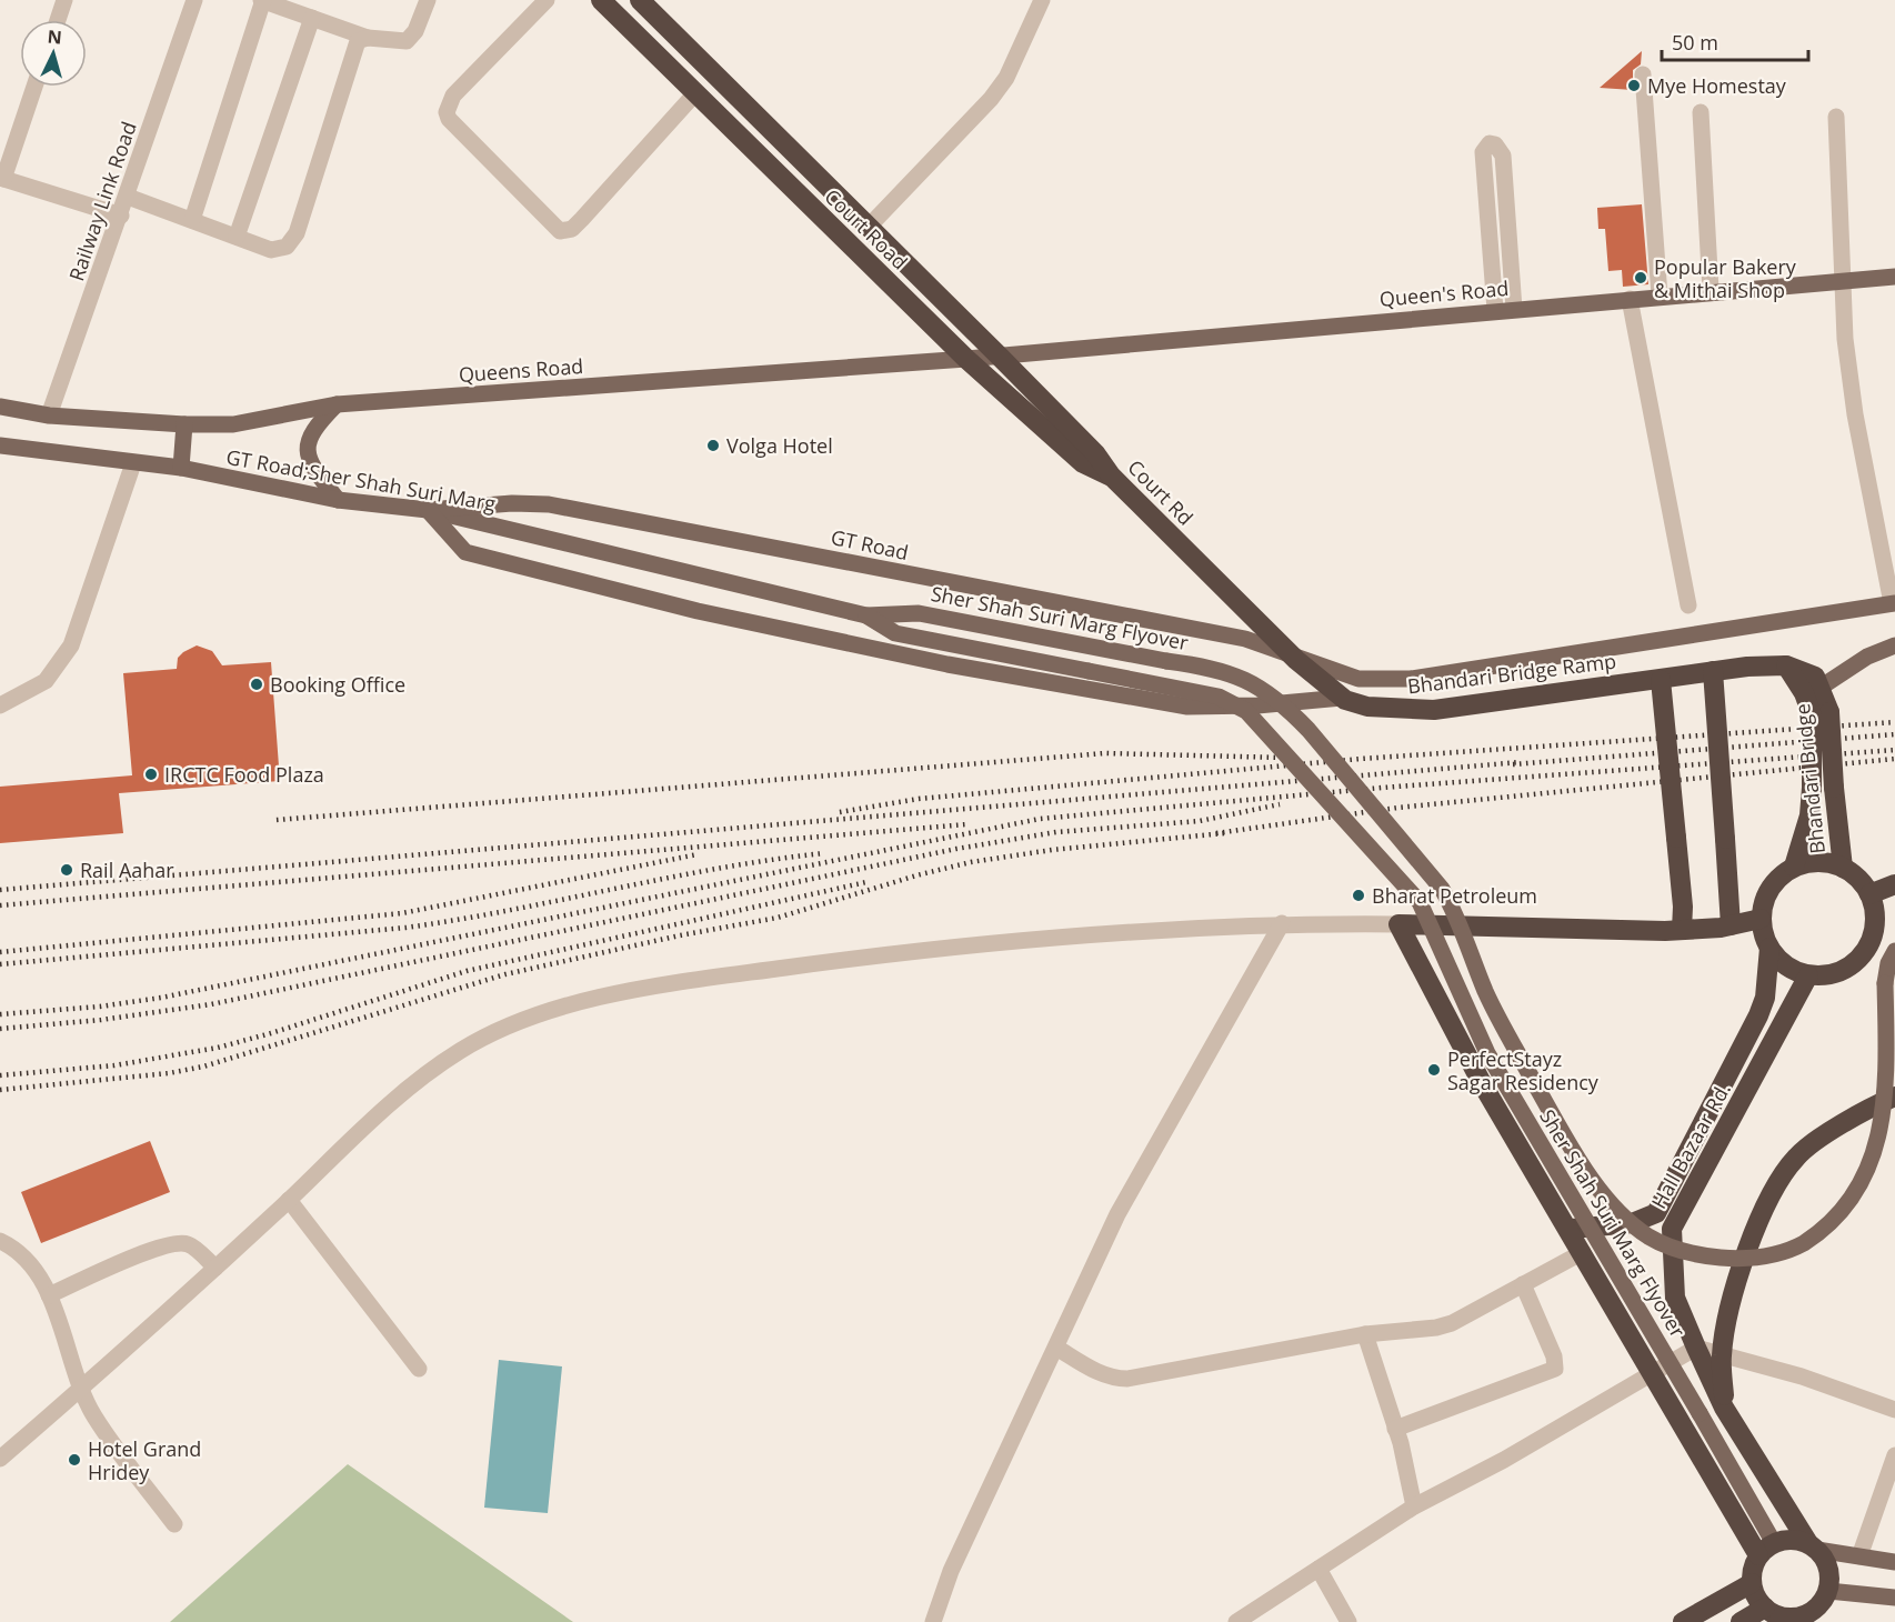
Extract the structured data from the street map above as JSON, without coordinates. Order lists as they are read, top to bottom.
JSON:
{
  "streets": {
    "highway": [
      "Court Road",
      "Court Rd",
      "Bhandari Bridge Ramp",
      "Bhandari Bridge",
      "Hall Bazaar Rd."
    ],
    "main road": [
      "Queen's Road",
      "Queens Road",
      "GT Road;Sher Shah Suri Marg",
      "GT Road",
      "Sher Shah Suri Marg Flyover"
    ],
    "street": ["Railway Link Road"]
  },
  "crossings": [
    ["Railway Link Road", "Queens Road"],
    ["Court Road", "Queen's Road"],
    ["Court Road", "Queens Road"],
    ["Court Road", "Court Rd"],
    ["Queen's Road", "Queens Road"],
    ["Queen's Road", "Court Rd"],
    ["Queens Road", "Court Rd"],
    ["GT Road;Sher Shah Suri Marg", "GT Road"],
    ["GT Road;Sher Shah Suri Marg", "Sher Shah Suri Marg Flyover"],
    ["Court Rd", "GT Road"],
    ["Court Rd", "Bhandari Bridge Ramp"],
    ["GT Road", "Bhandari Bridge Ramp"],
    ["Sher Shah Suri Marg Flyover", "Hall Bazaar Rd."],
    ["Bhandari Bridge Ramp", "Bhandari Bridge"],
    ["Bhandari Bridge", "Hall Bazaar Rd."]
  ],
  "places": [
    "Mye Homestay",
    "Popular Bakery & Mithai Shop",
    "Volga Hotel",
    "Booking Office",
    "IRCTC Food Plaza",
    "Rail Aahar",
    "Bharat Petroleum",
    "PerfectStayz Sagar Residency",
    "Hotel Grand Hridey"
  ],
  "scale_bar": "50 m",
  "north": "top"
}
